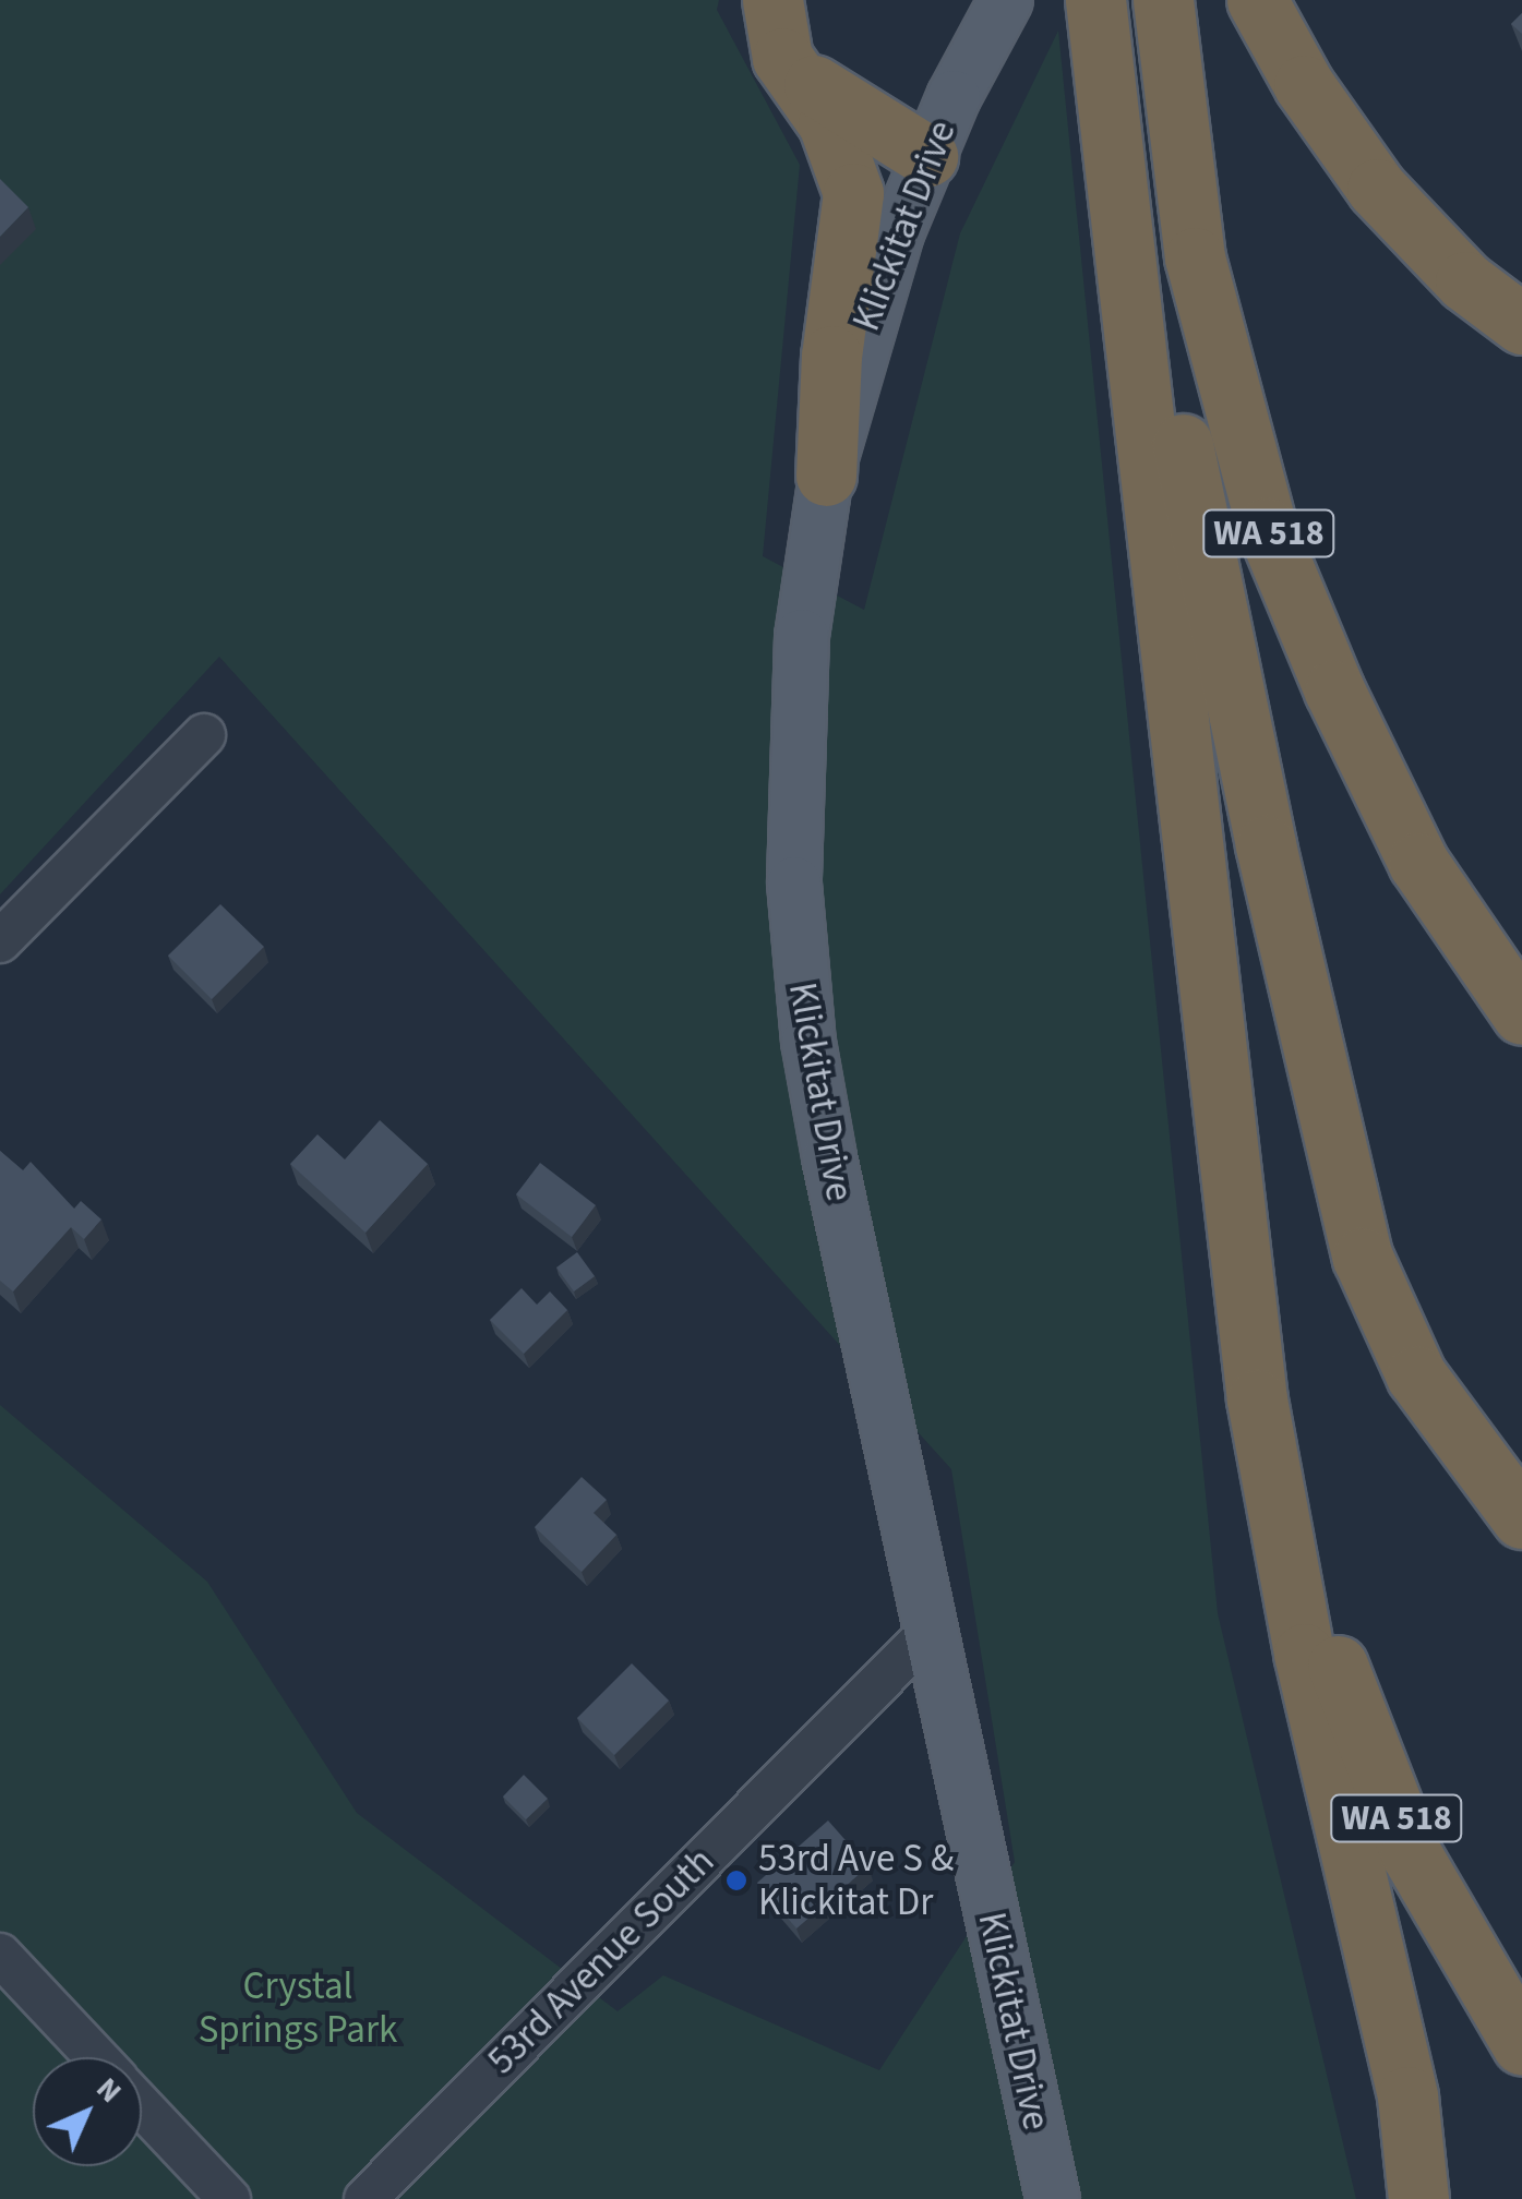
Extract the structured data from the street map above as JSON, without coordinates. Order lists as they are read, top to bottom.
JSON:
{
  "streets": {
    "highway": ["WA 518"],
    "main road": ["Klickitat Drive"],
    "street": ["53rd Avenue South"]
  },
  "crossings": [
    ["Klickitat Drive", "53rd Avenue South"]
  ],
  "parks": ["Crystal Springs Park"],
  "places": ["53rd Ave S & Klickitat Dr"],
  "north": "top right"
}
